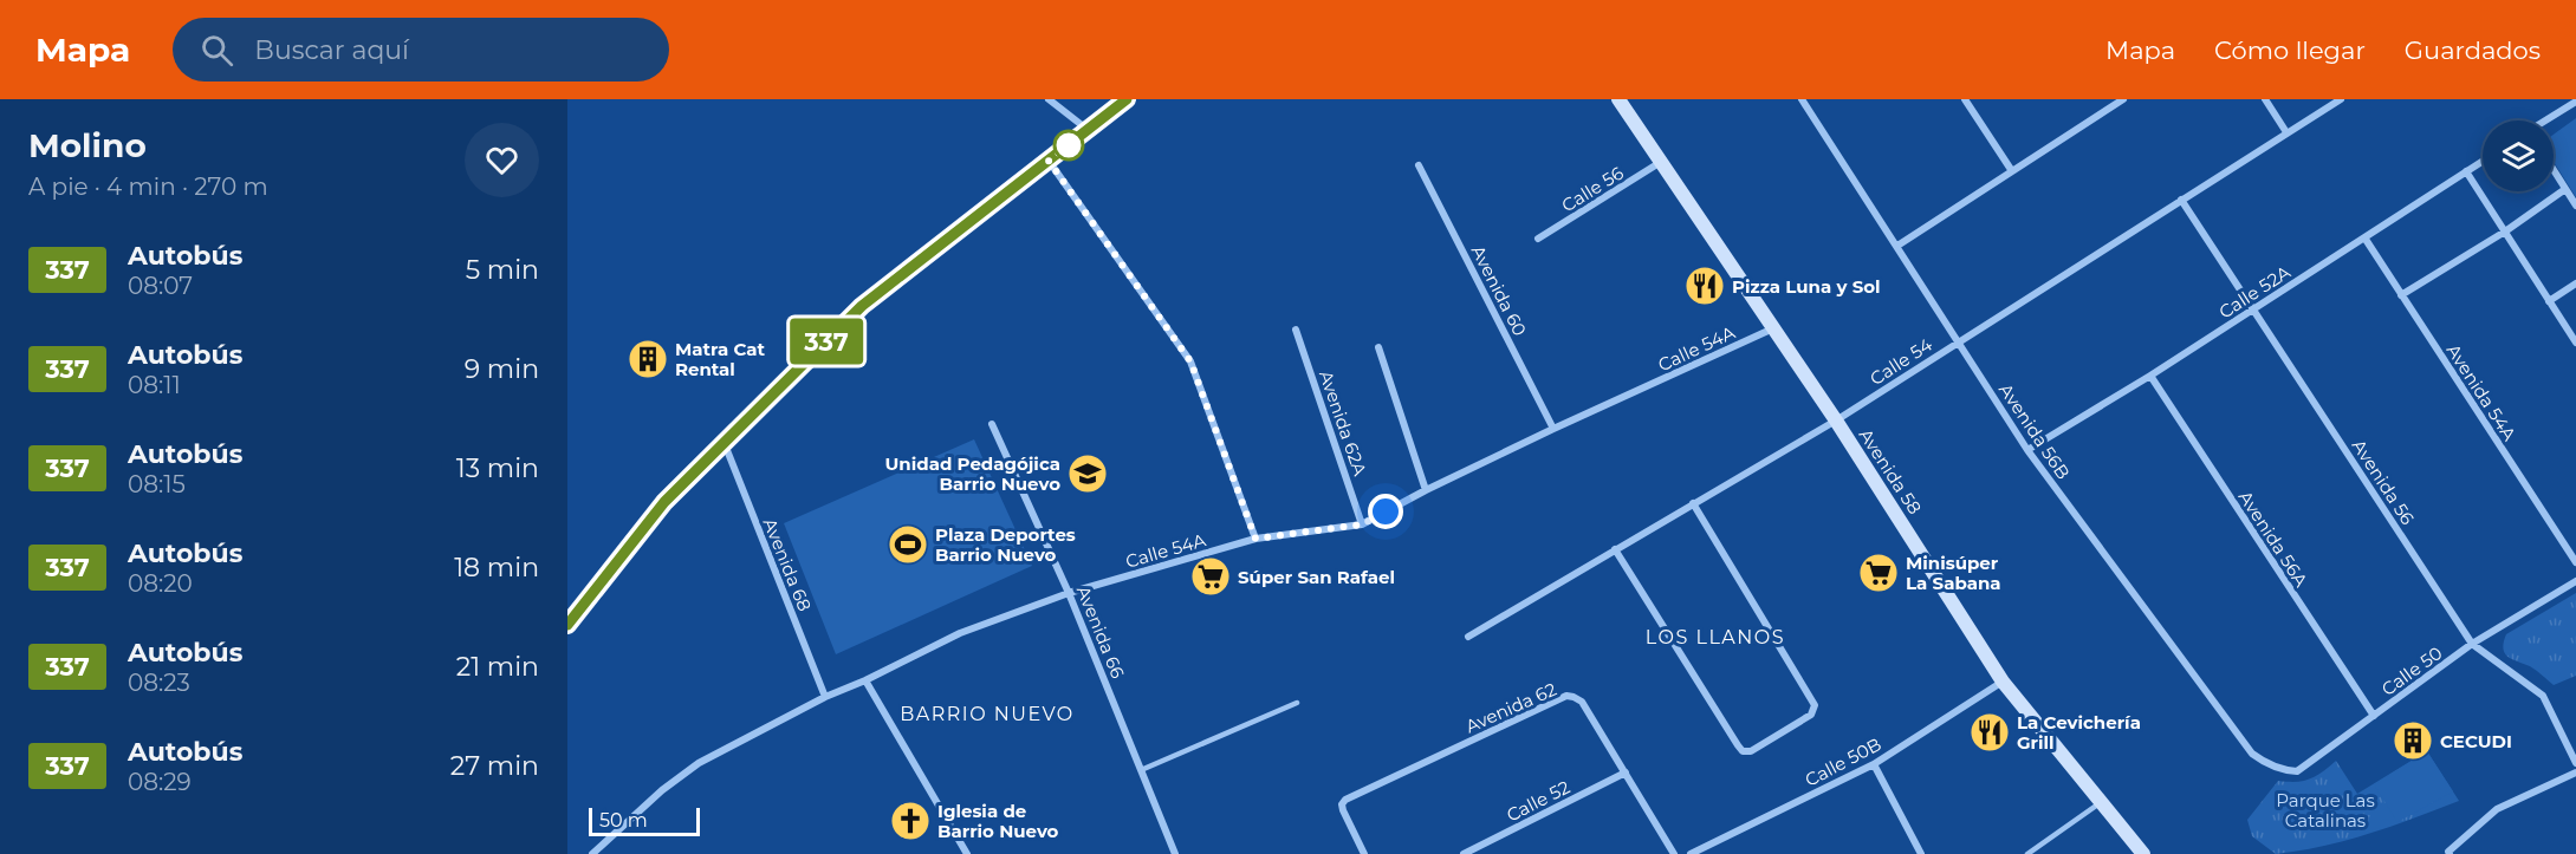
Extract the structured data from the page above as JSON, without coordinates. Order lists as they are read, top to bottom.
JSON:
{
  "streets": {
    "main road": ["Avenida 58"],
    "street": [
      "Calle 56",
      "Avenida 60",
      "Calle 52A",
      "Calle 54A",
      "Calle 54",
      "Avenida 54A",
      "Avenida 62A",
      "Avenida 56B",
      "Avenida 56",
      "Avenida 56A",
      "Avenida 68",
      "Avenida 66",
      "Calle 50",
      "Avenida 62",
      "Calle 50B",
      "Calle 52"
    ]
  },
  "crossings": [
    ["Calle 56", "Avenida 58"],
    ["Avenida 60", "Calle 54A"],
    ["Calle 52A", "Avenida 54A"],
    ["Calle 52A", "Avenida 56B"],
    ["Calle 52A", "Avenida 56"],
    ["Calle 52A", "Avenida 56A"],
    ["Calle 54A", "Avenida 62A"],
    ["Calle 54A", "Avenida 58"],
    ["Calle 54A", "Avenida 68"],
    ["Calle 54A", "Avenida 66"],
    ["Calle 54", "Avenida 56B"],
    ["Calle 54", "Avenida 58"],
    ["Calle 54", "Avenida 56"],
    ["Avenida 56B", "Calle 50"],
    ["Avenida 58", "Calle 50B"],
    ["Avenida 56", "Calle 50"],
    ["Avenida 56A", "Calle 50"],
    ["Avenida 62", "Calle 52"]
  ],
  "districts": ["LOS LLANOS", "BARRIO NUEVO"],
  "parks": ["Parque Las Catalinas"],
  "places": {
    "restaurant": ["Pizza Luna y Sol", "La Cevichería Grill"],
    "building": ["Matra Cat Rental", "CECUDI"],
    "school or university": ["Unidad Pedagójica Barrio Nuevo"],
    "sports": ["Plaza Deportes Barrio Nuevo"],
    "supermarket": ["Minisúper La Sabana", "Súper San Rafael"],
    "church": ["Iglesia de Barrio Nuevo"]
  },
  "lines": ["bus line 337"],
  "scale_bar": "50 m",
  "page": {
    "header": "Mapa",
    "search": "Buscar aquí",
    "nav": ["Mapa", "Cómo llegar", "Guardados"],
    "heading": ["Molino", "A pie · 4 min · 270 m"],
    "on_map": "337",
    "list": [
      {
        "mark": "337",
        "name": "Autobús",
        "note": "08:07",
        "value": "5 min"
      },
      {
        "mark": "337",
        "name": "Autobús",
        "note": "08:11",
        "value": "9 min"
      },
      {
        "mark": "337",
        "name": "Autobús",
        "note": "08:15",
        "value": "13 min"
      },
      {
        "mark": "337",
        "name": "Autobús",
        "note": "08:20",
        "value": "18 min"
      },
      {
        "mark": "337",
        "name": "Autobús",
        "note": "08:23",
        "value": "21 min"
      },
      {
        "mark": "337",
        "name": "Autobús",
        "note": "08:29",
        "value": "27 min"
      }
    ],
    "scale": "50 m"
  }
}
